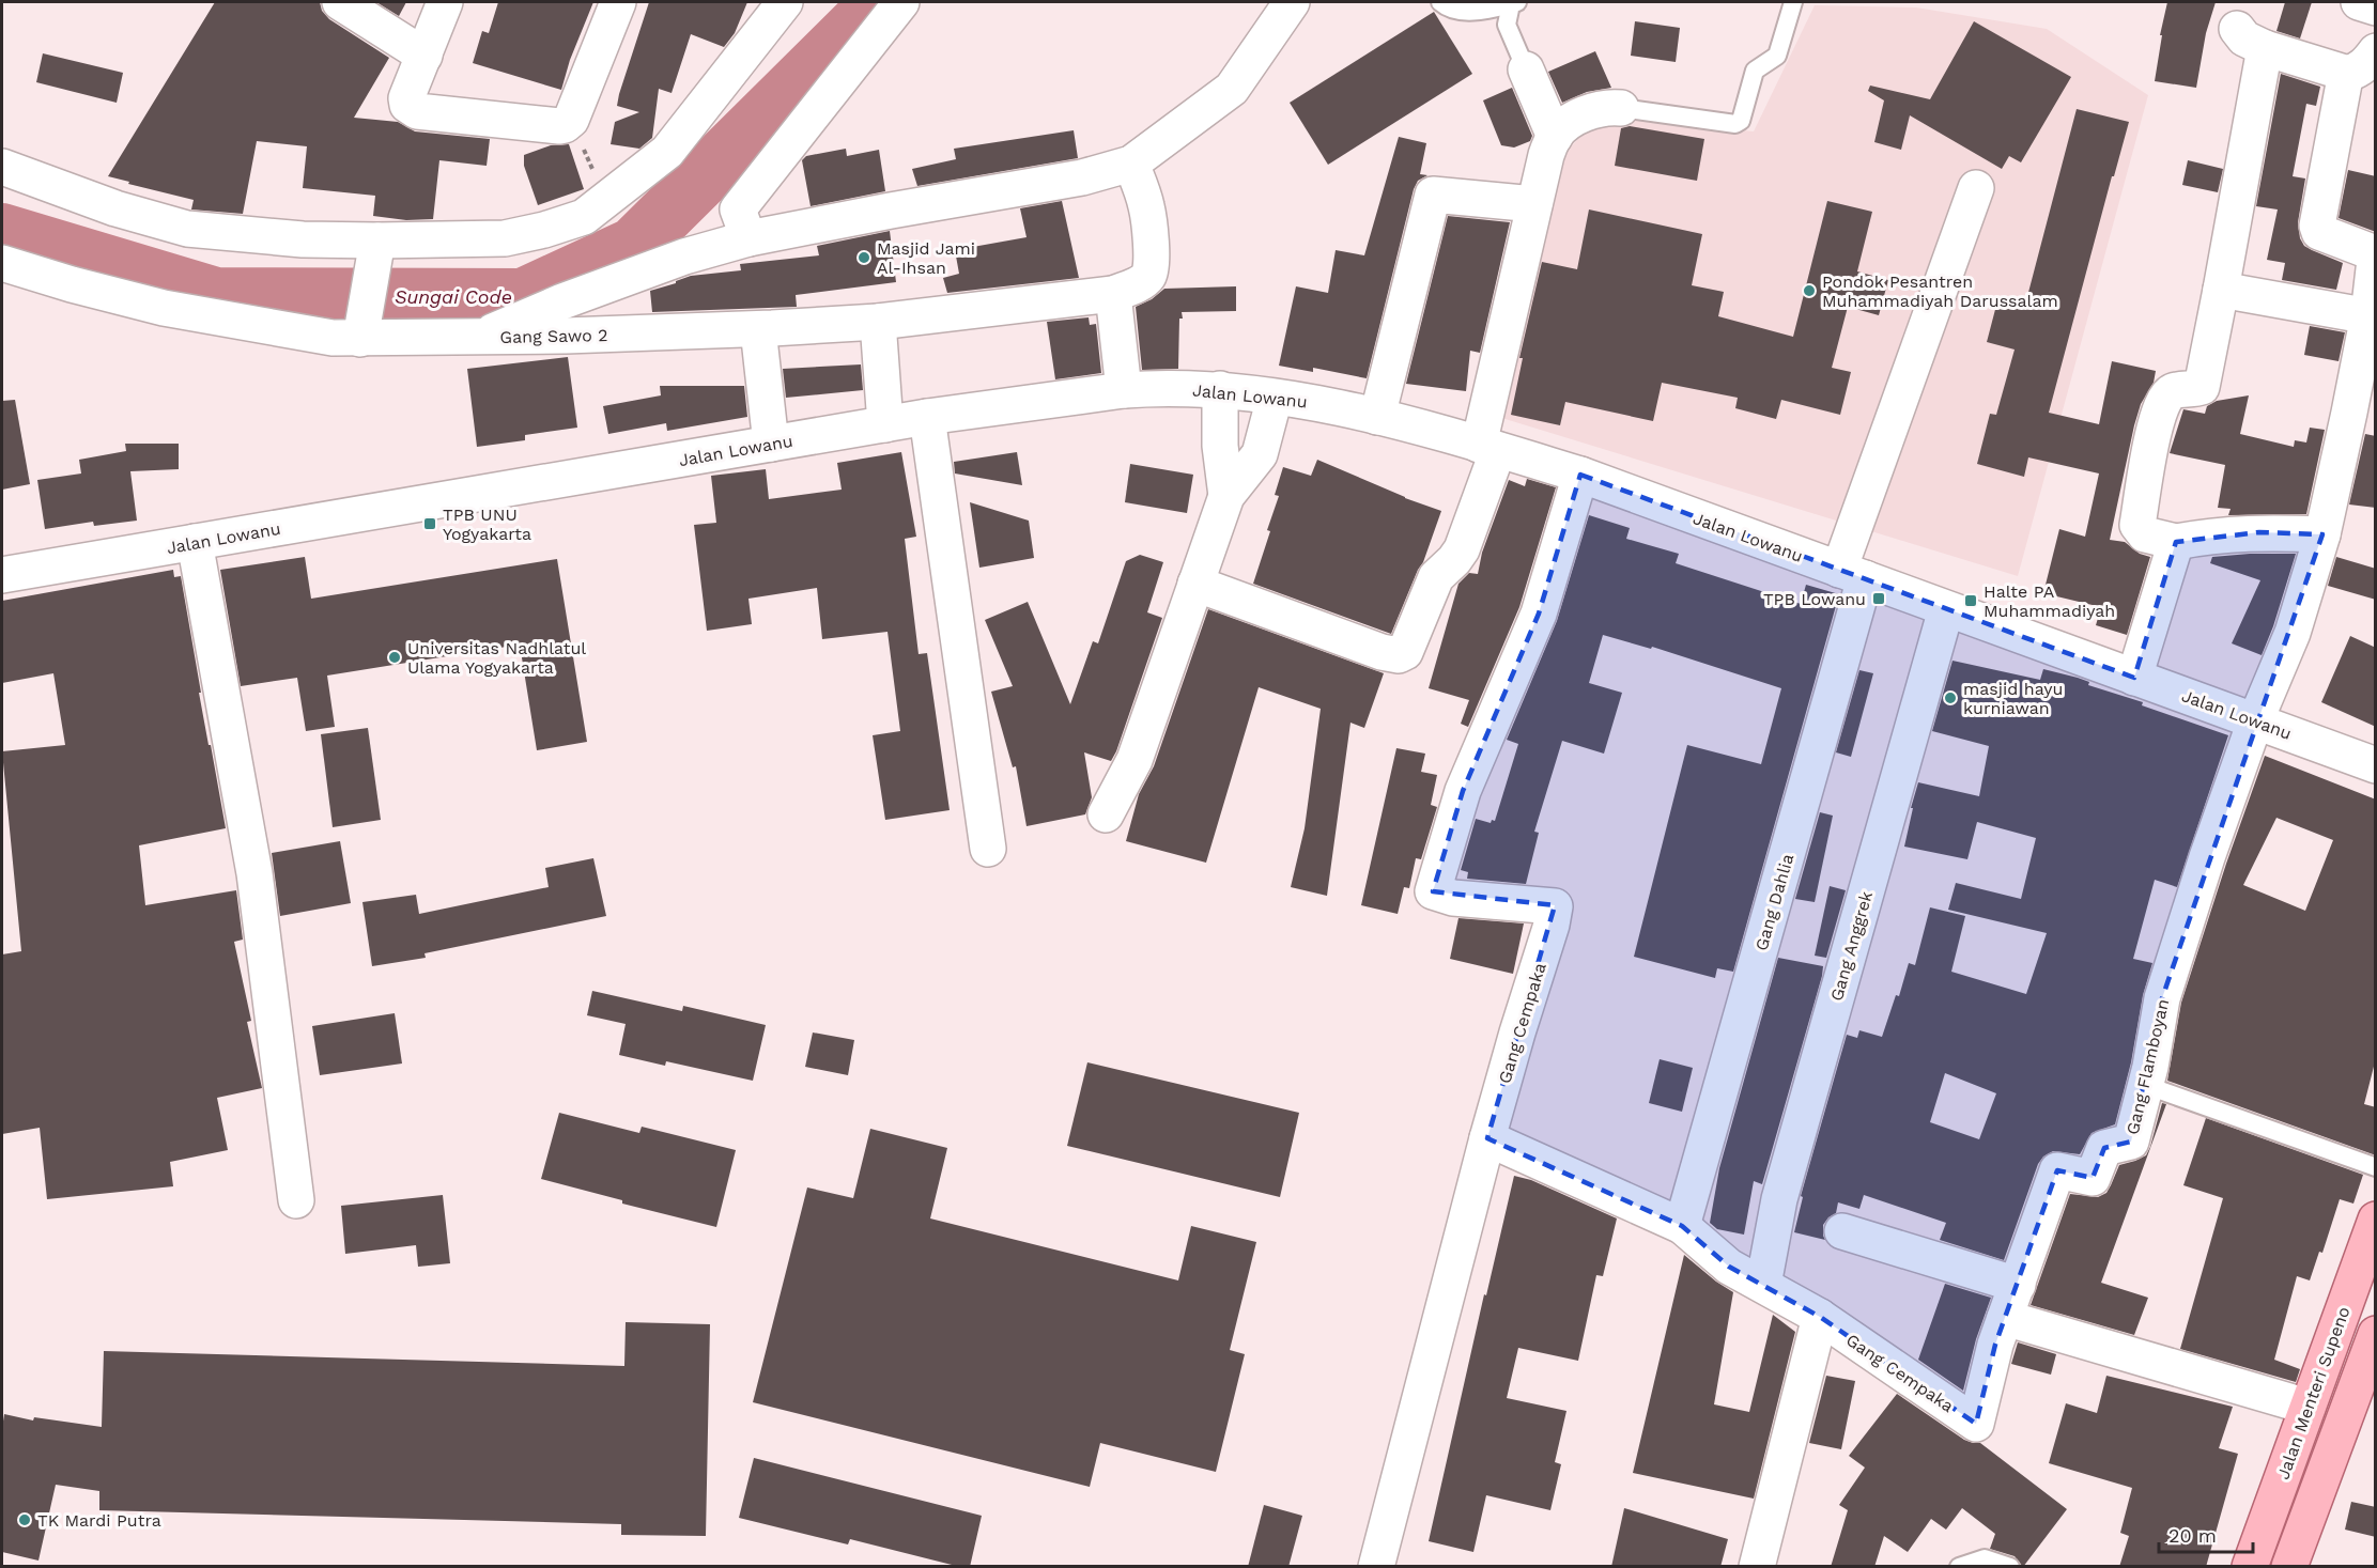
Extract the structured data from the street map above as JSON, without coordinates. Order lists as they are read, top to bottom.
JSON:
{
  "streets": {
    "main road": ["Jalan Menteri Supeno"],
    "street": [
      "Gang Sawo 2",
      "Jalan Lowanu",
      "Gang Dahlia",
      "Gang Anggrek",
      "Gang Cempaka",
      "Gang Flamboyan"
    ]
  },
  "crossings": [
    ["Jalan Lowanu", "Gang Dahlia"],
    ["Jalan Lowanu", "Gang Anggrek"],
    ["Jalan Lowanu", "Gang Cempaka"],
    ["Jalan Lowanu", "Gang Flamboyan"],
    ["Gang Dahlia", "Gang Cempaka"],
    ["Gang Anggrek", "Gang Cempaka"],
    ["Gang Cempaka", "Gang Flamboyan"]
  ],
  "water": ["Sungai Code"],
  "places": {
    "other": [
      "Masjid Jami Al-Ihsan",
      "Pondok Pesantren Muhammadiyah Darussalam",
      "Universitas Nadhlatul Ulama Yogyakarta",
      "masjid hayu kurniawan",
      "TK Mardi Putra"
    ],
    "transit": ["TPB UNU Yogyakarta", "TPB Lowanu", "Halte PA Muhammadiyah"]
  },
  "scale_bar": "20 m"
}
